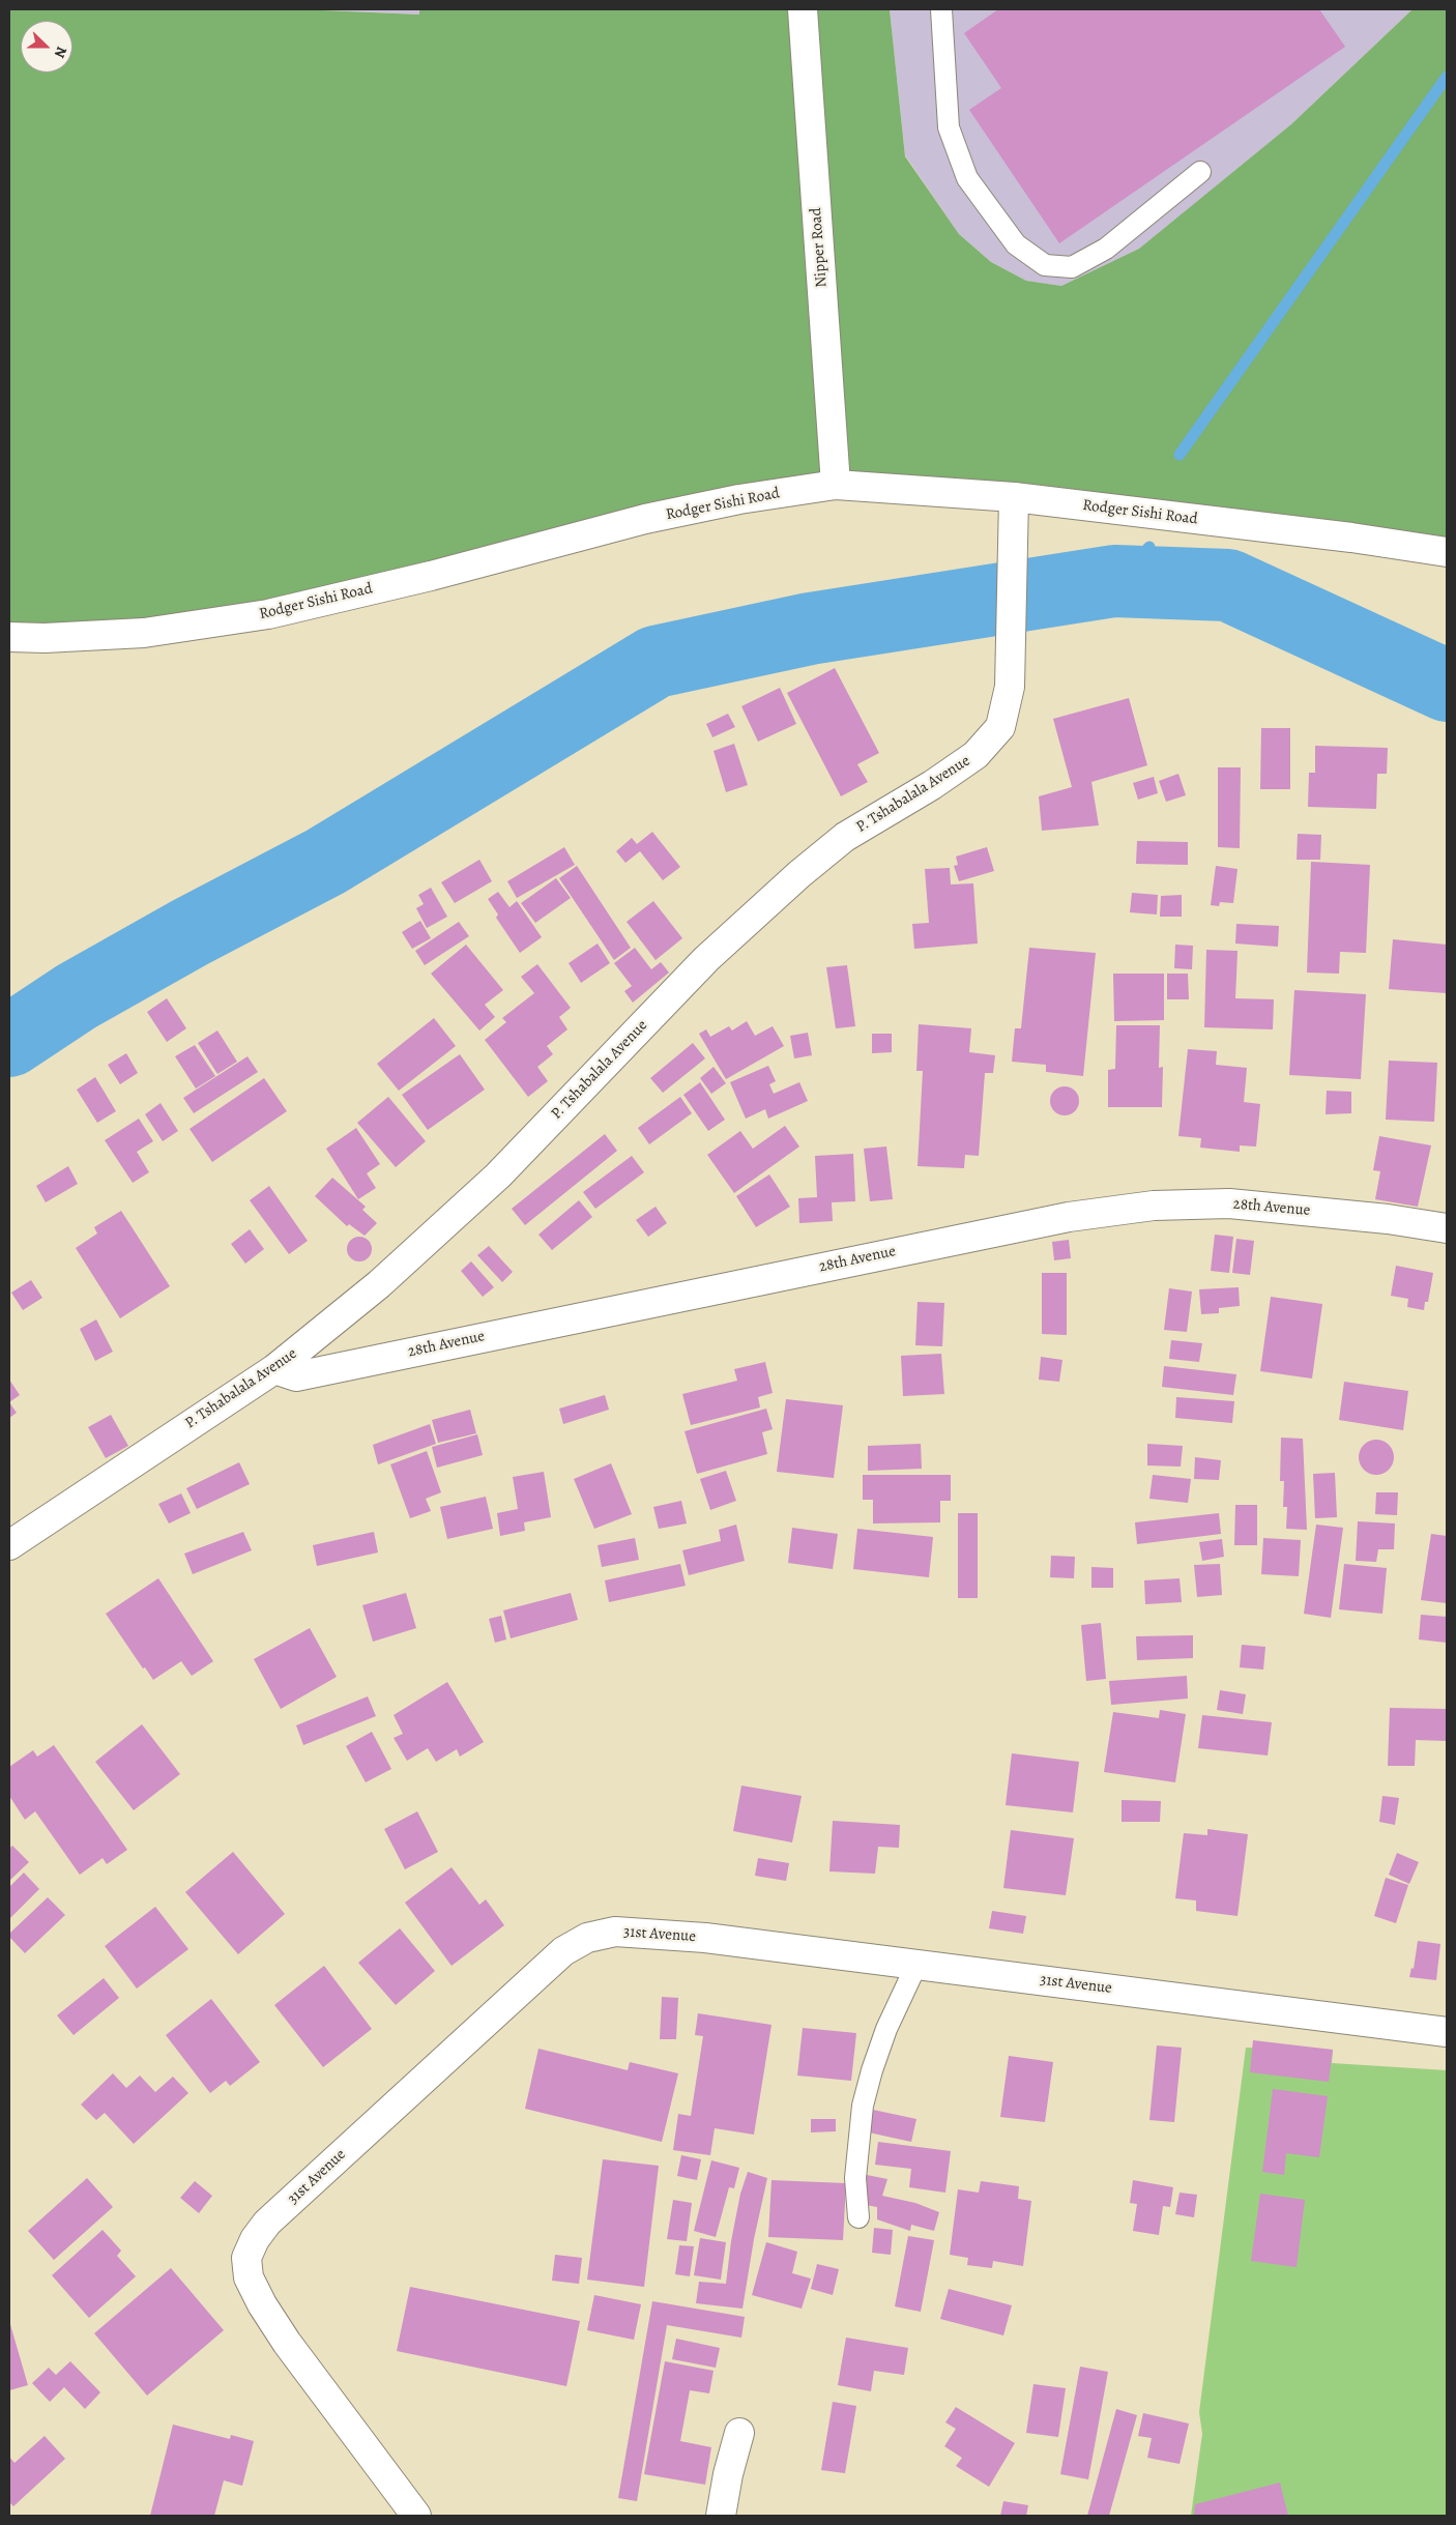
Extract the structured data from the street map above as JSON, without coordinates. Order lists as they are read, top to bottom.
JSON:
{
  "streets": {
    "street": [
      "Nipper Road",
      "Rodger Sishi Road",
      "P. Tshabalala Avenue",
      "28th Avenue",
      "31st Avenue"
    ]
  },
  "crossings": [
    ["Nipper Road", "Rodger Sishi Road"],
    ["Rodger Sishi Road", "P. Tshabalala Avenue"],
    ["P. Tshabalala Avenue", "28th Avenue"]
  ],
  "north": "right"
}
